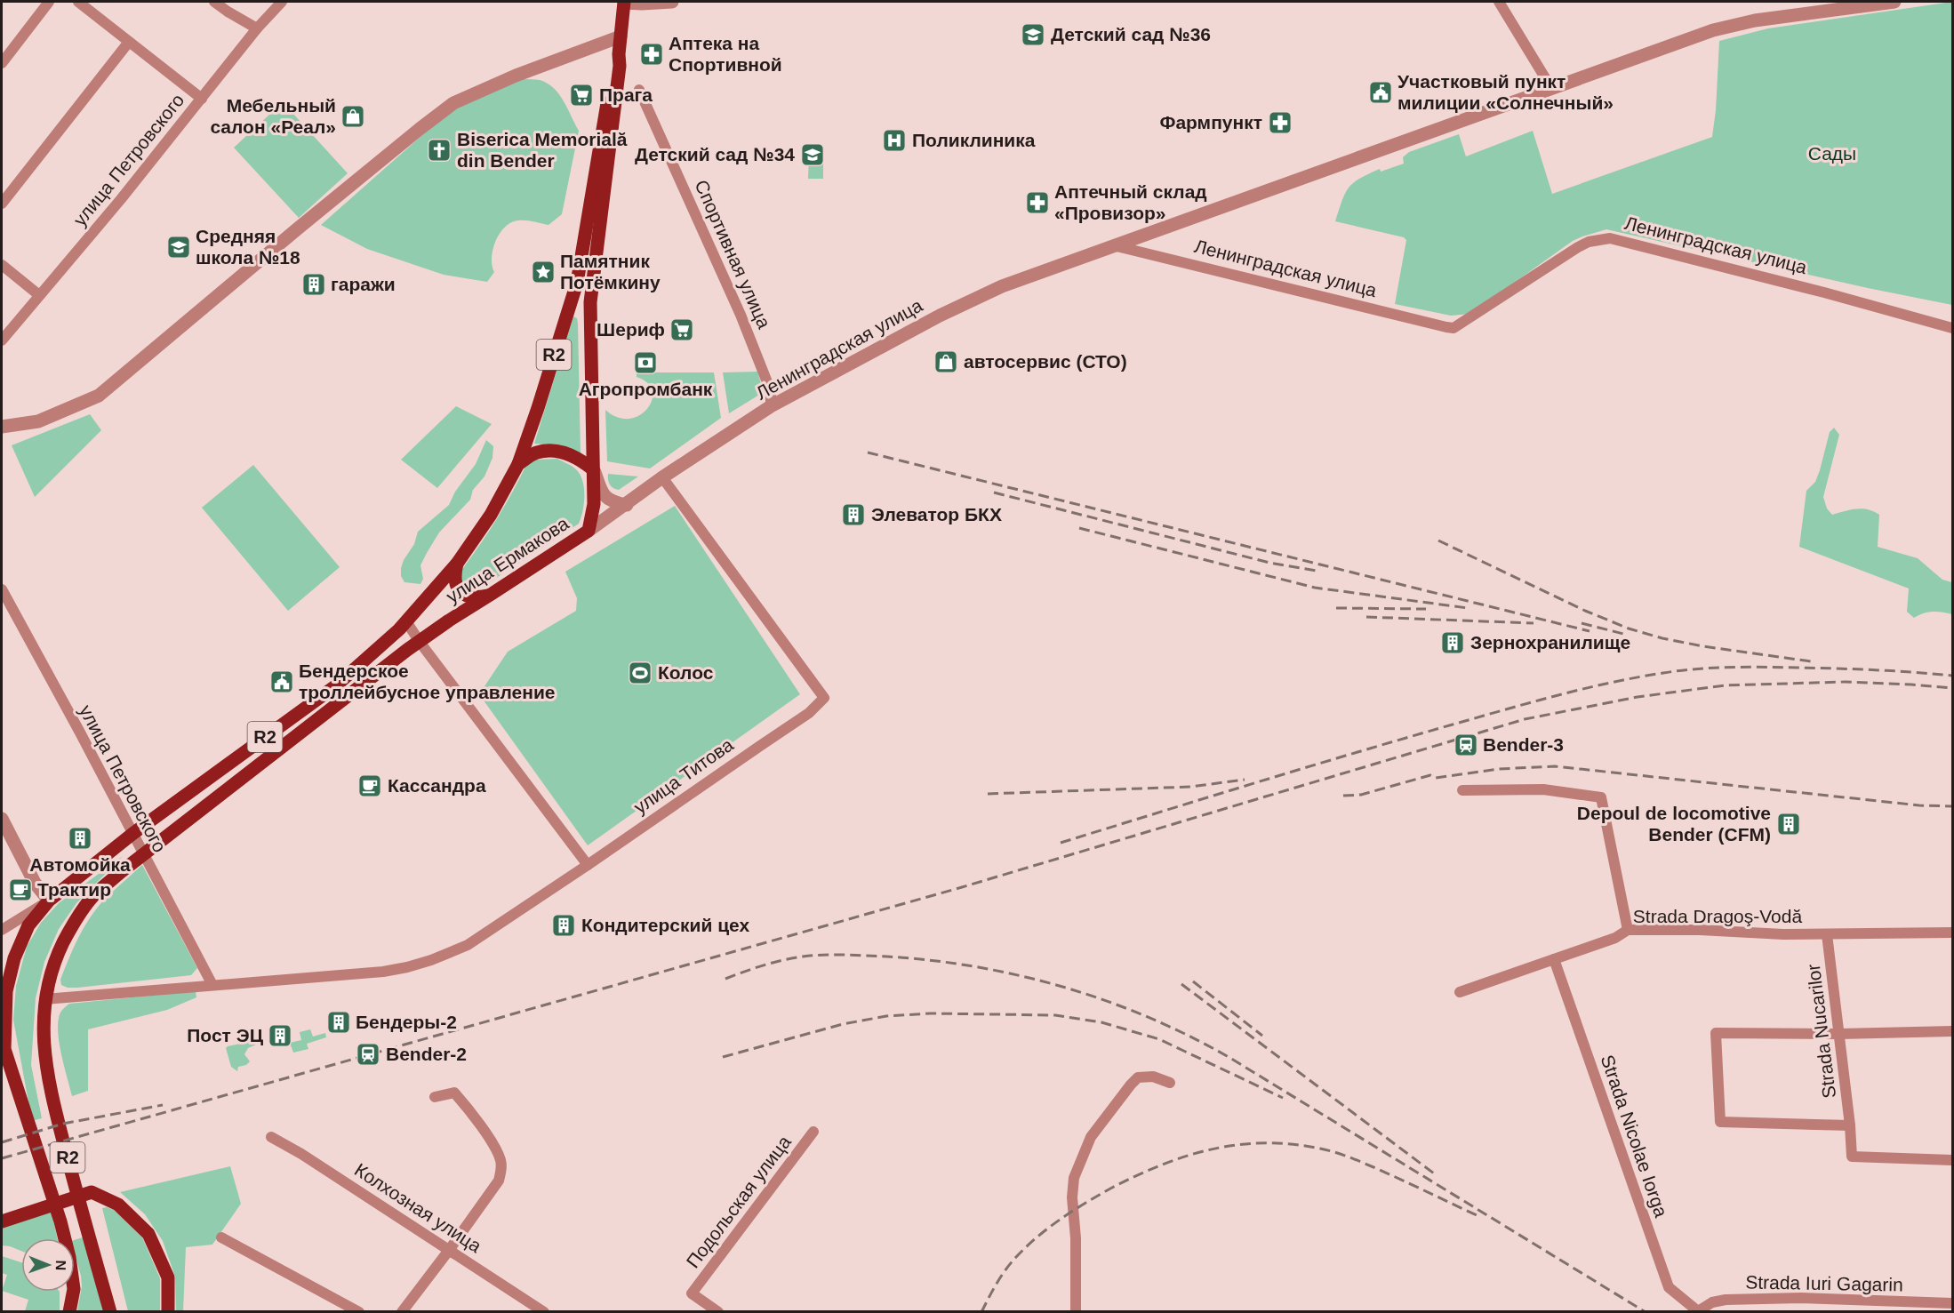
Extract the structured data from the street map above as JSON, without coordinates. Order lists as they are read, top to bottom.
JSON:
{
  "streets": {
    "main road": ["R2", "улица Ермакова"],
    "street": [
      "улица Петровского",
      "Ленинградская улица",
      "Спортивная улица",
      "улица Титова",
      "Strada Dragoş-Vodă",
      "Strada Nucarilor",
      "Strada Nicolae Iorga",
      "Подольская улица",
      "Колхозная улица",
      "Strada Iuri Gagarin"
    ]
  },
  "crossings": [
    ["улица Петровского", "R2"],
    ["улица Петровского", "улица Ермакова"],
    ["Ленинградская улица", "Спортивная улица"],
    ["Ленинградская улица", "улица Ермакова"],
    ["Ленинградская улица", "улица Титова"],
    ["R2", "улица Ермакова"],
    ["Strada Dragoş-Vodă", "Strada Nucarilor"],
    ["Strada Dragoş-Vodă", "Strada Nicolae Iorga"],
    ["Strada Nicolae Iorga", "Strada Iuri Gagarin"]
  ],
  "parks": ["Сады"],
  "places": {
    "school or university": ["Детский сад №36", "Детский сад №34", "Средняя школа №18"],
    "pharmacy": ["Аптека на Спортивной", "Фармпункт", "Аптечный склад «Провизор»"],
    "public building": ["Участковый пункт милиции «Солнечный»", "Бендерское троллейбусное управление"],
    "supermarket": ["Прага", "Шериф"],
    "shop": ["Мебельный салон «Реал»", "автосервис (СТО)"],
    "hospital": ["Поликлиника"],
    "church": ["Biserica Memorială din Bender"],
    "place": ["Памятник Потёмкину"],
    "building": [
      "гаражи",
      "Элеватор БКХ",
      "Зернохранилище",
      "Depoul de locomotive Bender (CFM)",
      "Автомойка",
      "Кондитерский цех",
      "Бендеры-2",
      "Пост ЭЦ"
    ],
    "bank": ["Агропромбанк"],
    "sports": ["Колос"],
    "station": ["Bender-3", "Bender-2"],
    "cafe": ["Кассандра", "Трактир"]
  },
  "north": "right"
}
